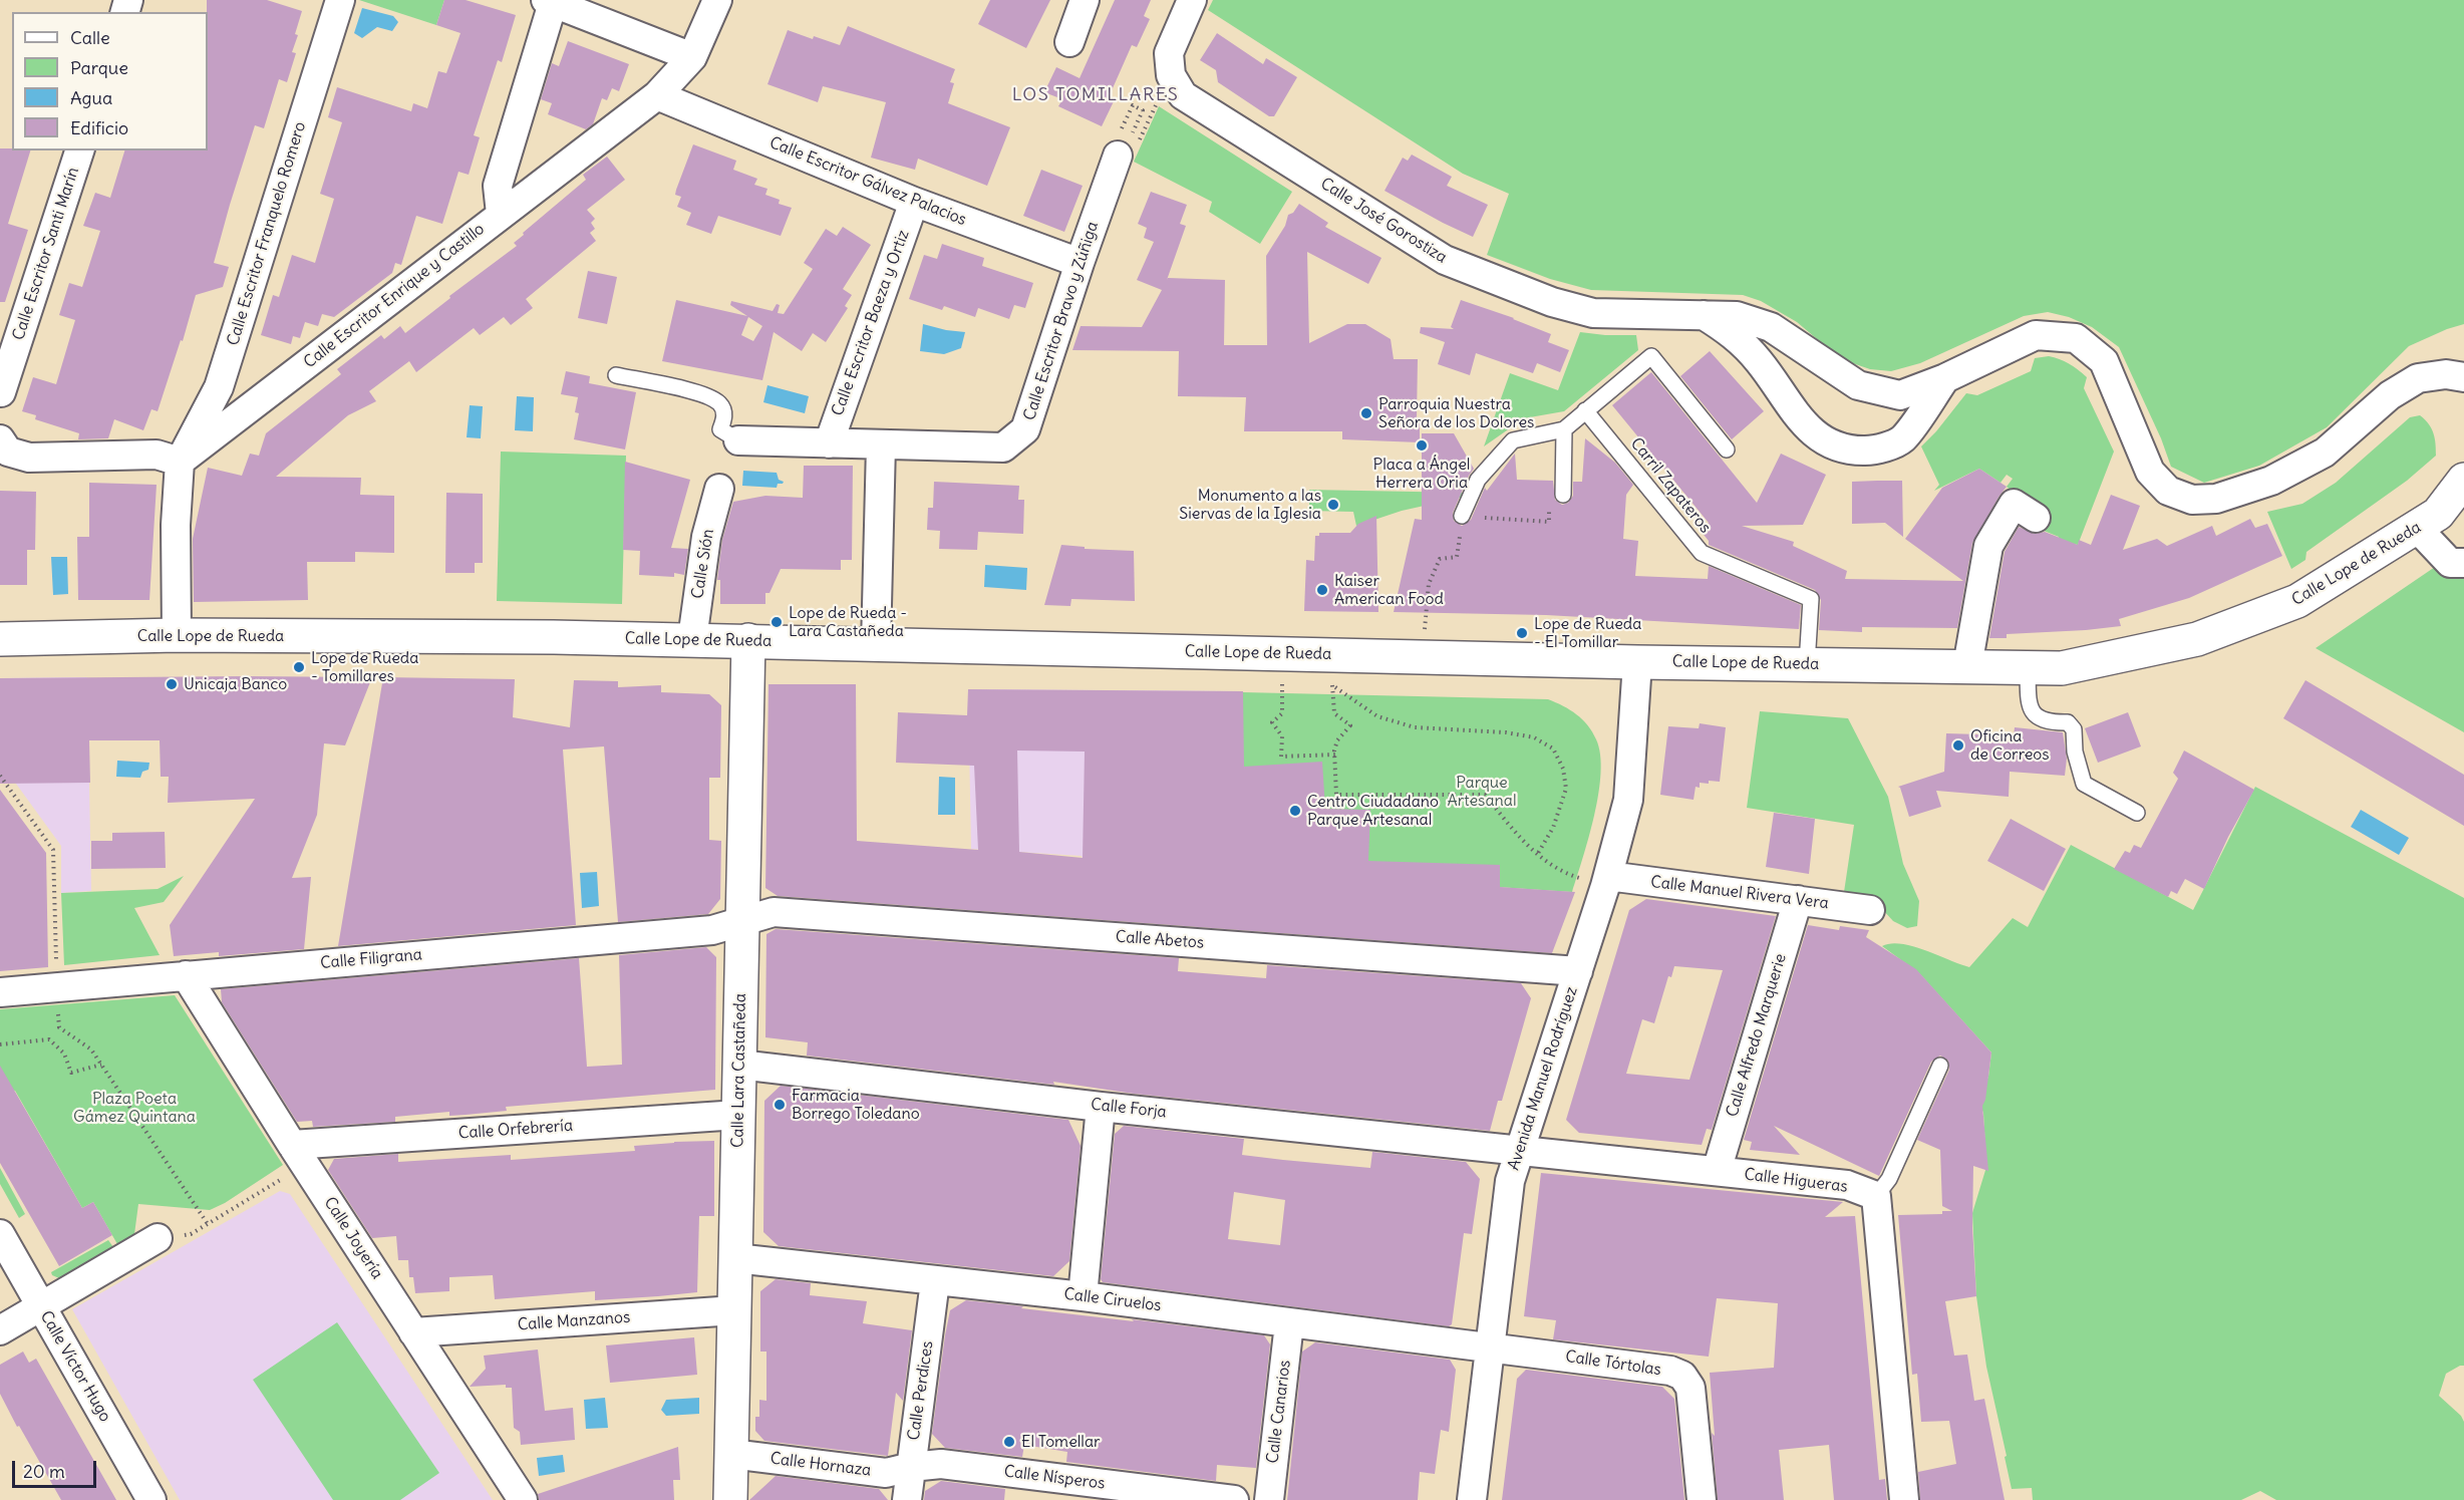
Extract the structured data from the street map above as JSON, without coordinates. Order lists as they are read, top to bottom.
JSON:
{
  "streets": {
    "main road": ["Calle Lope de Rueda", "Calle Lara Castañeda"],
    "street": [
      "Calle Escritor Gálvez Palacios",
      "Calle José Gorostiza",
      "Calle Escritor Franquelo Romero",
      "Calle Escritor Santi Marín",
      "Calle Escritor Enrique y Castillo",
      "Calle Escritor Bravo y Zúñiga",
      "Calle Escritor Baeza y Ortiz",
      "Calle Sión",
      "Calle Manuel Rivera Vera",
      "Calle Abetos",
      "Calle Filigrana",
      "Calle Alfredo Marquerie",
      "Avenida Manuel Rodríguez",
      "Calle Forja",
      "Calle Orfebrería",
      "Calle Higueras",
      "Calle Joyería",
      "Calle Ciruelos",
      "Calle Manzanos",
      "Calle Tórtolas",
      "Calle Víctor Hugo",
      "Calle Perdices",
      "Calle Canarios",
      "Calle Hornaza",
      "Calle Nísperos"
    ],
    "lane": ["Carril Zapateros"]
  },
  "crossings": [
    ["Calle Escritor Gálvez Palacios", "Calle Escritor Enrique y Castillo"],
    ["Calle Escritor Gálvez Palacios", "Calle Escritor Bravo y Zúñiga"],
    ["Calle Escritor Gálvez Palacios", "Calle Escritor Baeza y Ortiz"],
    ["Calle Escritor Franquelo Romero", "Calle Escritor Enrique y Castillo"],
    ["Carril Zapateros", "Calle Lope de Rueda"],
    ["Calle Sión", "Calle Lope de Rueda"],
    ["Calle Lope de Rueda", "Calle Lara Castañeda"],
    ["Calle Lope de Rueda", "Avenida Manuel Rodríguez"],
    ["Calle Manuel Rivera Vera", "Calle Alfredo Marquerie"],
    ["Calle Manuel Rivera Vera", "Avenida Manuel Rodríguez"],
    ["Calle Abetos", "Calle Filigrana"],
    ["Calle Abetos", "Calle Lara Castañeda"],
    ["Calle Abetos", "Avenida Manuel Rodríguez"],
    ["Calle Filigrana", "Calle Lara Castañeda"],
    ["Calle Filigrana", "Calle Joyería"],
    ["Calle Alfredo Marquerie", "Calle Higueras"],
    ["Calle Lara Castañeda", "Calle Forja"],
    ["Calle Lara Castañeda", "Calle Orfebrería"],
    ["Calle Lara Castañeda", "Calle Ciruelos"],
    ["Calle Lara Castañeda", "Calle Manzanos"],
    ["Calle Lara Castañeda", "Calle Hornaza"],
    ["Avenida Manuel Rodríguez", "Calle Forja"],
    ["Avenida Manuel Rodríguez", "Calle Higueras"],
    ["Avenida Manuel Rodríguez", "Calle Ciruelos"],
    ["Avenida Manuel Rodríguez", "Calle Tórtolas"],
    ["Calle Forja", "Calle Higueras"],
    ["Calle Orfebrería", "Calle Joyería"],
    ["Calle Joyería", "Calle Manzanos"],
    ["Calle Ciruelos", "Calle Tórtolas"],
    ["Calle Ciruelos", "Calle Perdices"],
    ["Calle Ciruelos", "Calle Canarios"],
    ["Calle Perdices", "Calle Hornaza"],
    ["Calle Perdices", "Calle Nísperos"],
    ["Calle Hornaza", "Calle Nísperos"]
  ],
  "districts": ["LOS TOMILLARES"],
  "parks": ["Parque Artesanal", "Plaza Poeta Gámez Quintana"],
  "places": [
    "Parroquia Nuestra Señora de los Dolores",
    "Placa a Ángel Herrera Oria",
    "Monumento a las Siervas de la Iglesia",
    "Kaiser American Food",
    "Lope de Rueda - Lara Castañeda",
    "Lope de Rueda - El Tomillar",
    "Lope de Rueda - Tomillares",
    "Unicaja Banco",
    "Oficina de Correos",
    "Centro Ciudadano Parque Artesanal",
    "Farmacia Borrego Toledano",
    "El Tomellar"
  ],
  "legend": [
    "Calle",
    "Parque",
    "Agua",
    "Edificio"
  ],
  "scale_bar": "20 m"
}
